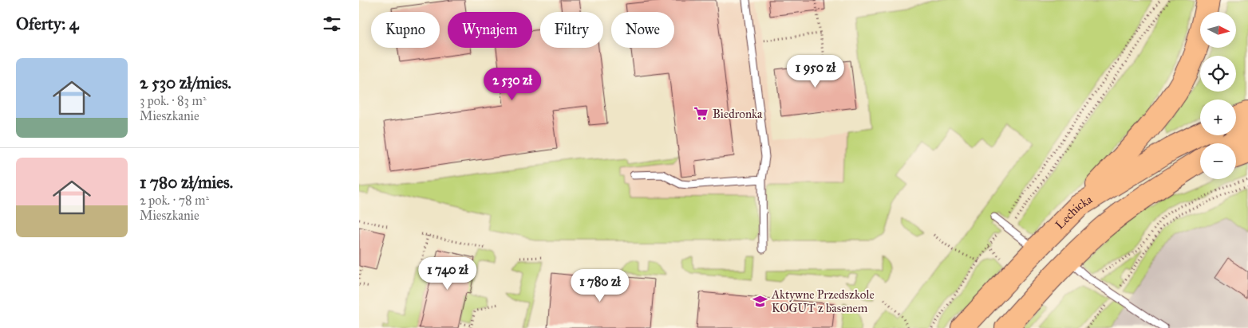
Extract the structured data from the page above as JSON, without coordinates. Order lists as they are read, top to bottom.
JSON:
{
  "streets": {
    "main road": ["Lechicka"]
  },
  "places": {
    "supermarket": ["Biedronka"],
    "school or university": ["Aktywne Przedszkole KOGUT z basenem"]
  },
  "north": "right",
  "page": {
    "heading": "Oferty: 4",
    "map_buttons": ["+", "−"],
    "chip": [
      "Kupno",
      "Wynajem",
      "Filtry",
      "Nowe"
    ],
    "list": [
      {
        "name": "2 530 zł/mies.",
        "note": "3 pok. · 83 m² · Mieszkanie"
      },
      {
        "name": "1 780 zł/mies.",
        "note": "2 pok. · 78 m² · Mieszkanie"
      }
    ],
    "price": [
      "1 950 zł",
      "2 530 zł",
      "1 740 zł",
      "1 780 zł"
    ]
  }
}
